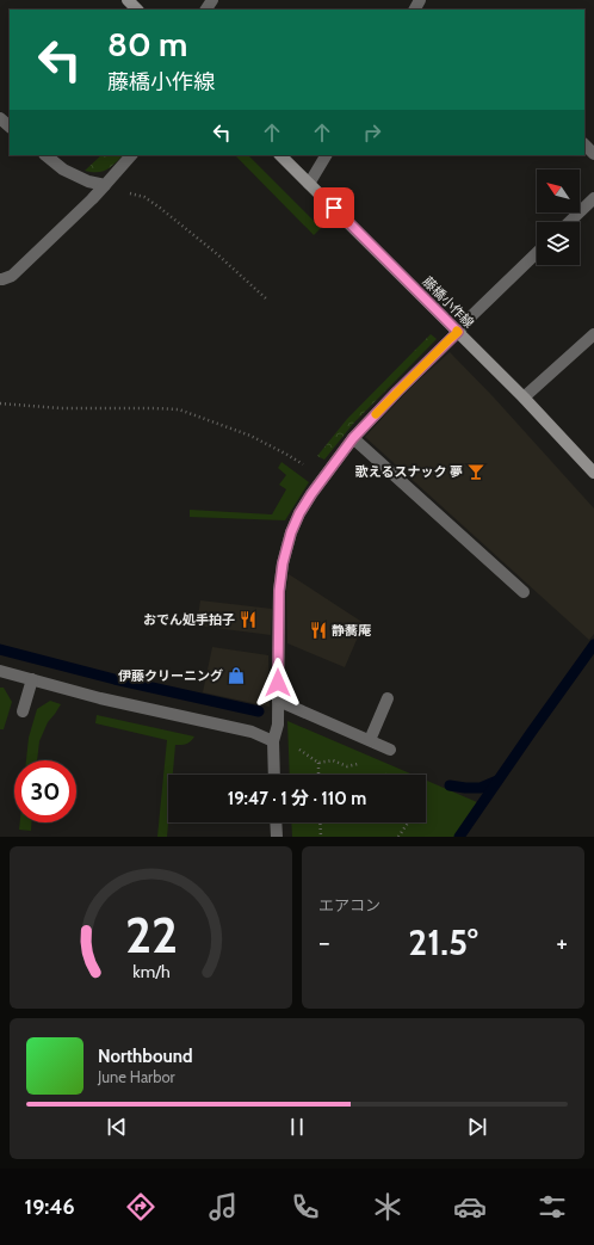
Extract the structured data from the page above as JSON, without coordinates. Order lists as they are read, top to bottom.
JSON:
{
  "streets": {
    "main road": ["藤橋小作線"]
  },
  "places": {
    "bar": ["歌えるスナック 夢"],
    "restaurant": ["おでん処手拍子", "静蕎庵"],
    "shop": ["伊藤クリーニング"]
  },
  "north": "top left",
  "page": {
    "turn": ["80 m", "藤橋小作線"],
    "limit": "30",
    "trip": "19:47 · 1 分 · 110 m",
    "tile": "エアコン",
    "heat": ["−", "21.5°", "+"],
    "song": ["Northbound", "June Harbor"],
    "tabs": "19:46",
    "gauge": ["22", "km/h"]
  }
}
